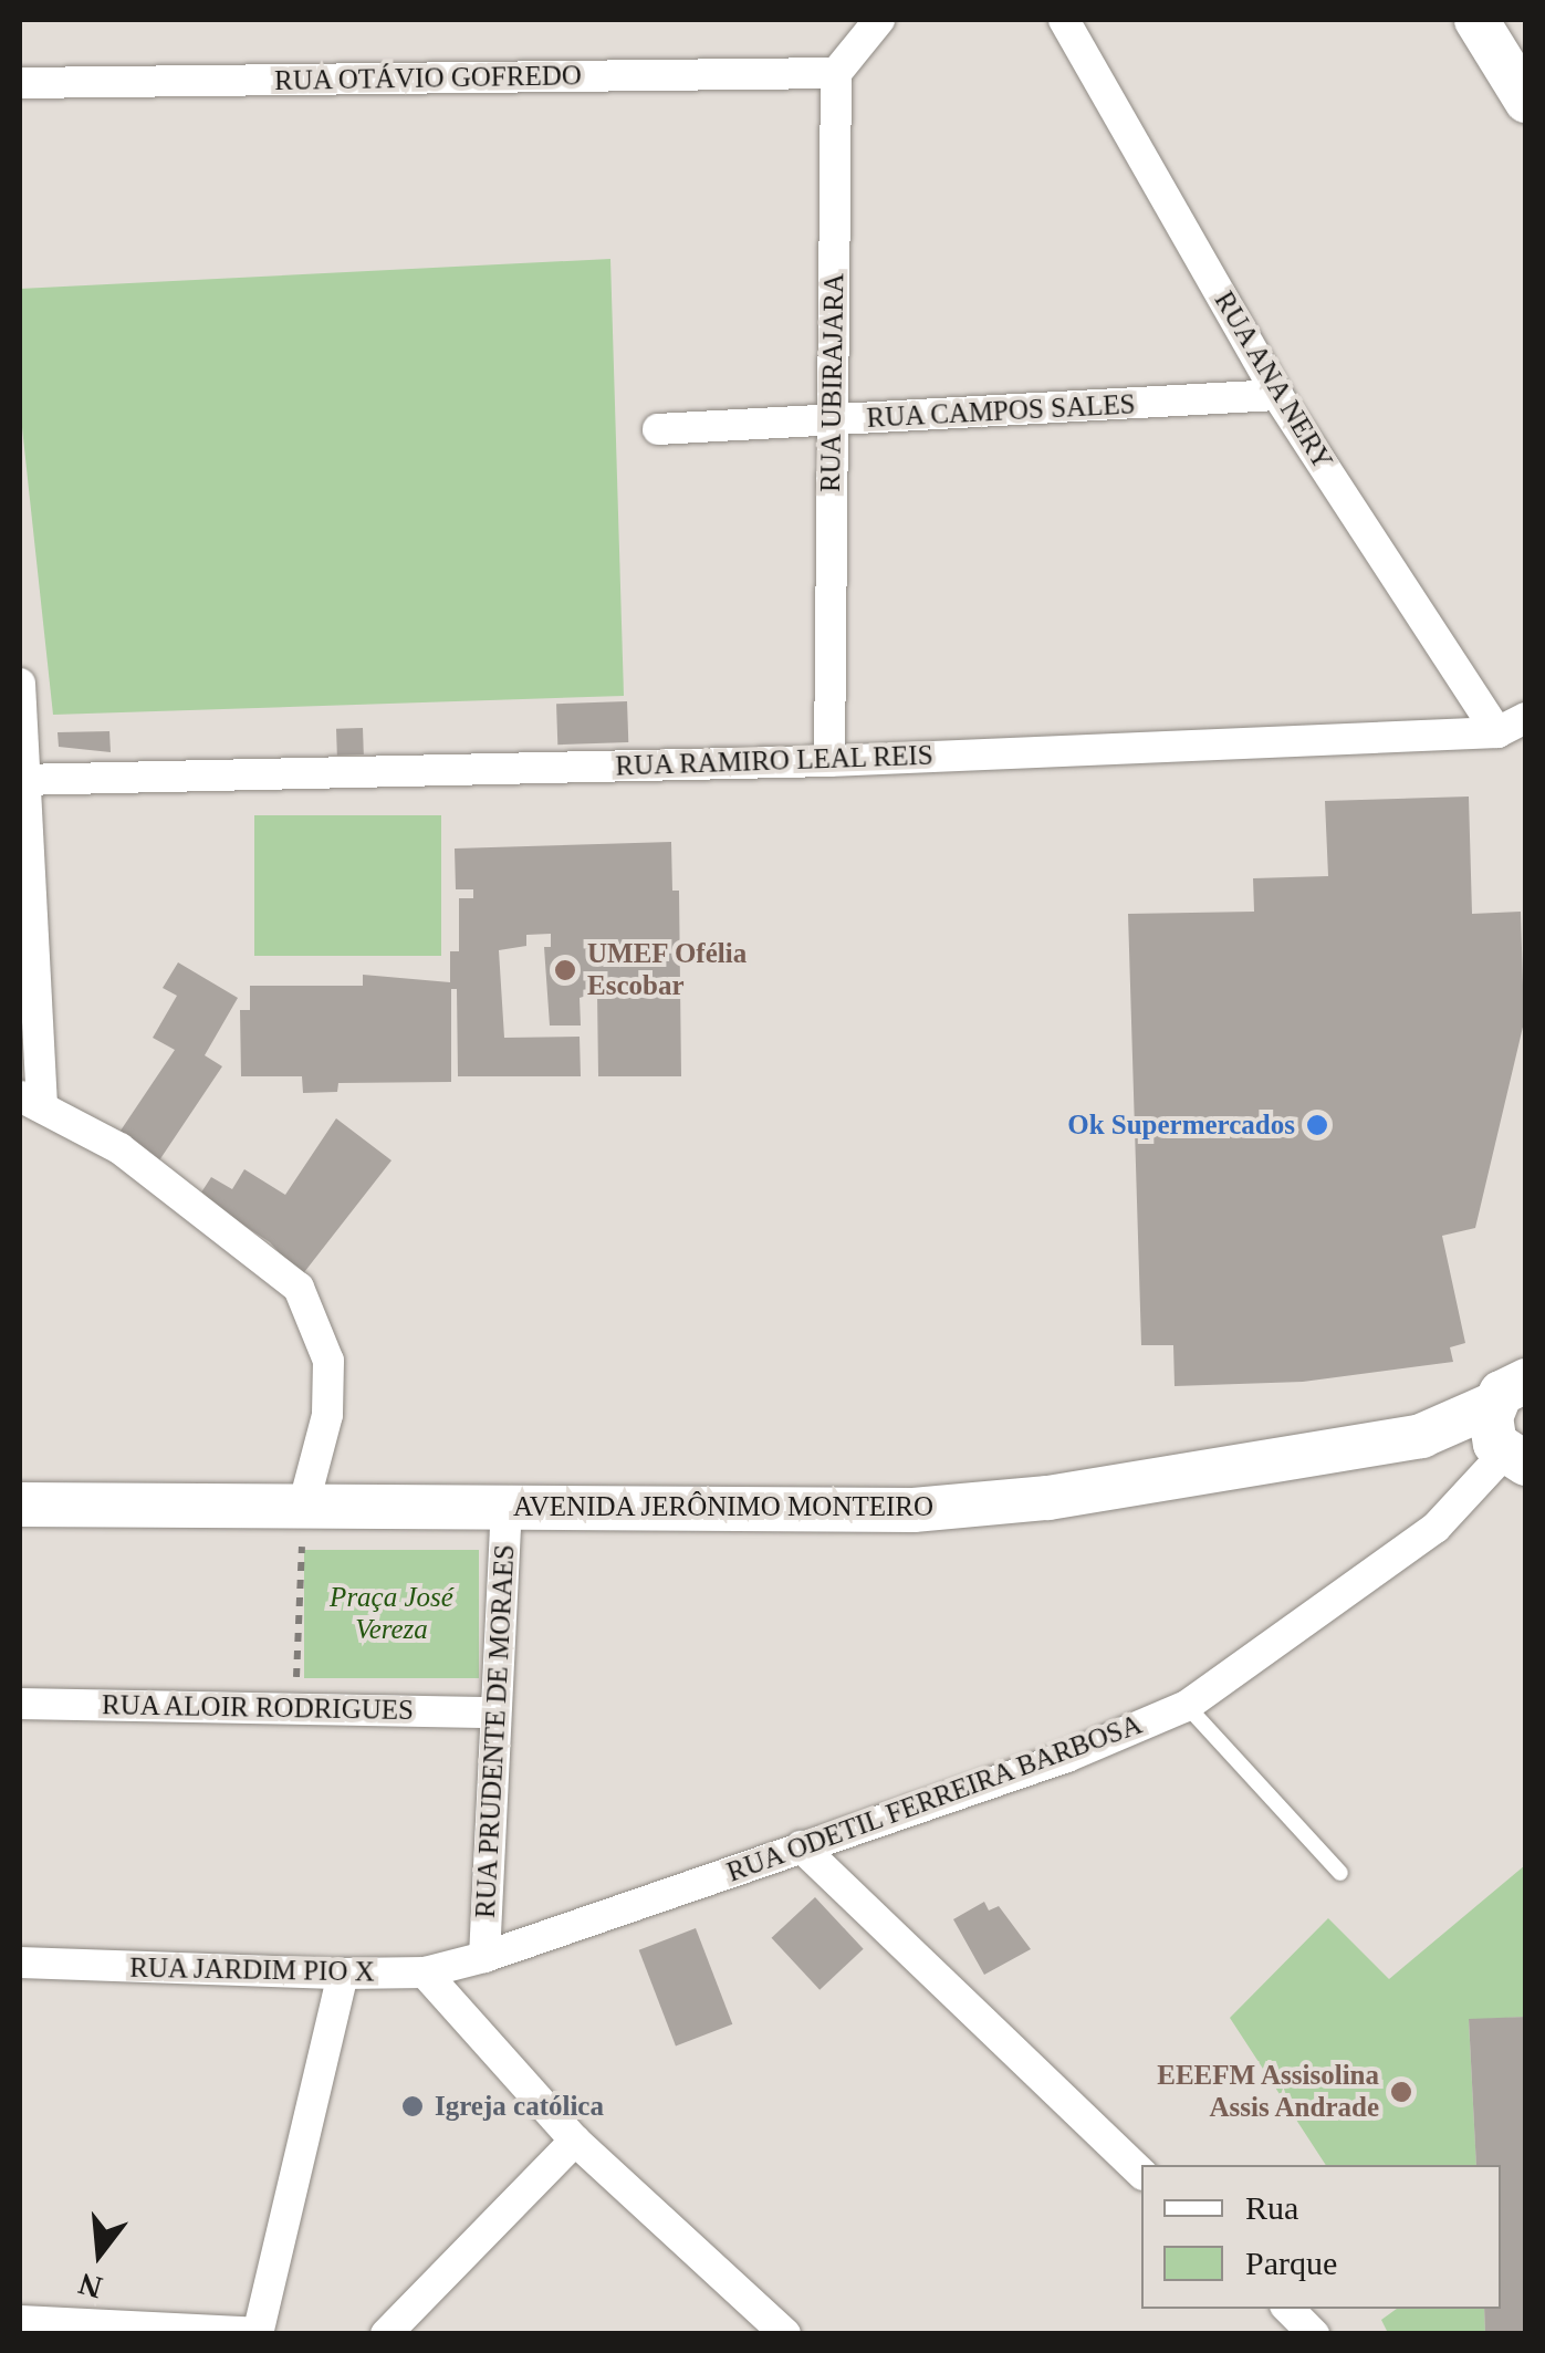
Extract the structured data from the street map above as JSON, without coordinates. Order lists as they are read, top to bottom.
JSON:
{
  "streets": {
    "street": [
      "RUA OTÁVIO GOFREDO",
      "RUA ANA NERY",
      "RUA UBIRAJARA",
      "RUA CAMPOS SALES",
      "RUA RAMIRO LEAL REIS",
      "AVENIDA JERÔNIMO MONTEIRO",
      "RUA ALOIR RODRIGUES",
      "RUA PRUDENTE DE MORAES",
      "RUA ODETIL FERREIRA BARBOSA",
      "RUA JARDIM PIO X"
    ]
  },
  "crossings": [
    ["RUA OTÁVIO GOFREDO", "RUA UBIRAJARA"],
    ["RUA ANA NERY", "RUA CAMPOS SALES"],
    ["RUA ANA NERY", "RUA RAMIRO LEAL REIS"],
    ["RUA UBIRAJARA", "RUA CAMPOS SALES"],
    ["RUA UBIRAJARA", "RUA RAMIRO LEAL REIS"],
    ["AVENIDA JERÔNIMO MONTEIRO", "RUA PRUDENTE DE MORAES"],
    ["AVENIDA JERÔNIMO MONTEIRO", "RUA ODETIL FERREIRA BARBOSA"],
    ["RUA ALOIR RODRIGUES", "RUA PRUDENTE DE MORAES"],
    ["RUA PRUDENTE DE MORAES", "RUA ODETIL FERREIRA BARBOSA"],
    ["RUA PRUDENTE DE MORAES", "RUA JARDIM PIO X"],
    ["RUA ODETIL FERREIRA BARBOSA", "RUA JARDIM PIO X"]
  ],
  "parks": ["Praça José Vereza"],
  "places": [
    "UMEF Ofélia Escobar",
    "Ok Supermercados",
    "EEEFM Assisolina Assis Andrade",
    "Igreja católica"
  ],
  "legend": ["Rua", "Parque"],
  "north": "bottom"
}
